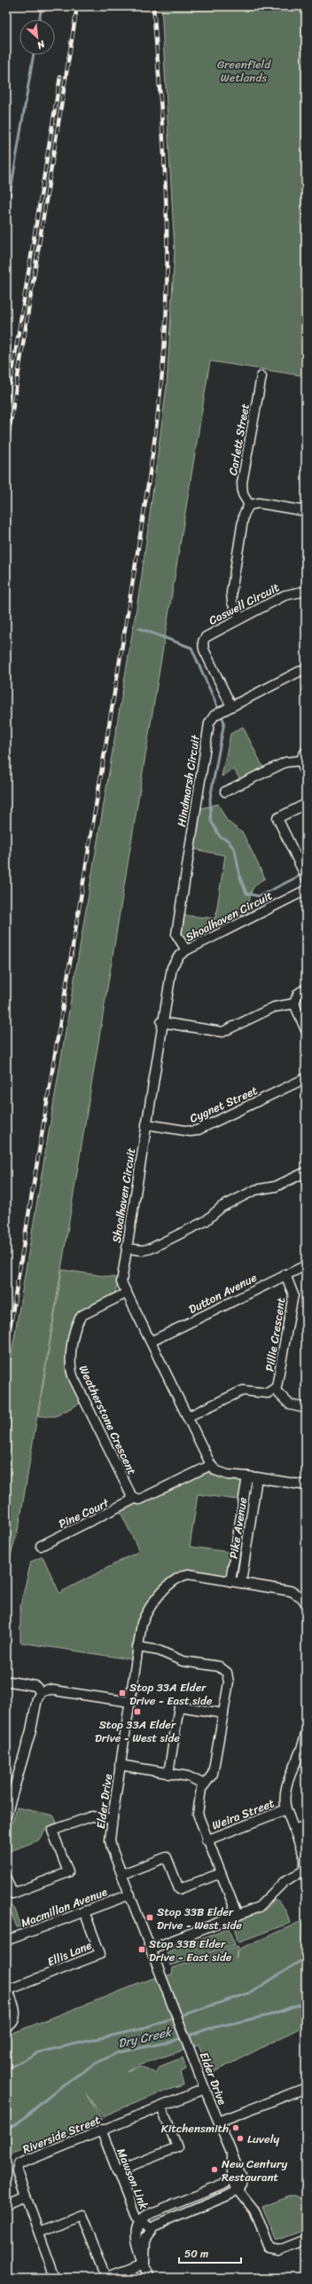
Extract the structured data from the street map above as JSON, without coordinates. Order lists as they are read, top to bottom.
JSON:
{
  "streets": {
    "street": [
      "Carlett Street",
      "Caswell Circuit",
      "Hindmarsh Circuit",
      "Shoalhaven Circuit",
      "Cygnet Street",
      "Dutton Avenue",
      "Pillie Crescent",
      "Weatherstone Crescent",
      "Pine Court",
      "Pike Avenue",
      "Elder Drive",
      "Weira Street",
      "Macmillan Avenue",
      "Ellis Lane",
      "Riverside Street",
      "Mawson Link"
    ]
  },
  "crossings": [
    ["Caswell Circuit", "Hindmarsh Circuit"],
    ["Hindmarsh Circuit", "Shoalhaven Circuit"],
    ["Shoalhaven Circuit", "Cygnet Street"],
    ["Shoalhaven Circuit", "Dutton Avenue"],
    ["Shoalhaven Circuit", "Pillie Crescent"],
    ["Shoalhaven Circuit", "Weatherstone Crescent"],
    ["Dutton Avenue", "Pillie Crescent"],
    ["Weatherstone Crescent", "Pine Court"],
    ["Pike Avenue", "Elder Drive"],
    ["Elder Drive", "Macmillan Avenue"],
    ["Elder Drive", "Riverside Street"],
    ["Macmillan Avenue", "Ellis Lane"],
    ["Riverside Street", "Mawson Link"]
  ],
  "water": ["Dry Creek"],
  "parks": ["Greenfield Wetlands"],
  "places": {
    "transit": [
      "Stop 33A Elder Drive - East side",
      "Stop 33A Elder Drive - West side",
      "Stop 33B Elder Drive - West side",
      "Stop 33B Elder Drive - East side"
    ],
    "other": ["Kitchensmith", "Luvely", "New Century Restaurant"]
  },
  "scale_bar": "50 m",
  "north": "bottom right"
}
